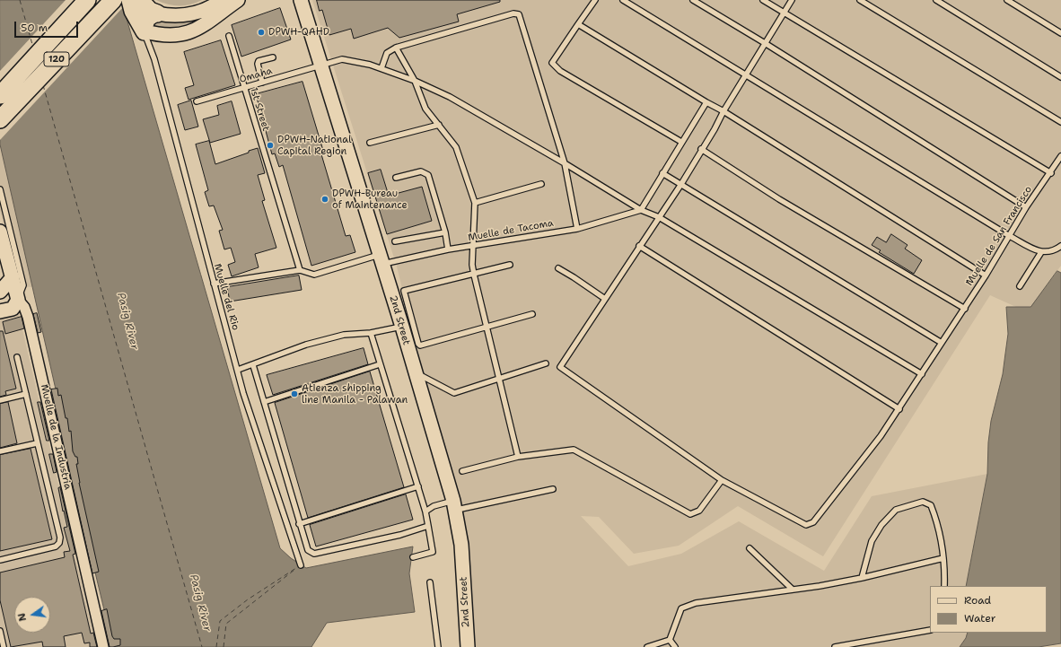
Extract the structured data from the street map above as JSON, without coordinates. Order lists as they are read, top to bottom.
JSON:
{
  "streets": {
    "highway": ["120"],
    "street": ["2nd Street", "Muelle de la Industria"],
    "lane": [
      "Omaha",
      "1st Street",
      "Muelle de Tacoma",
      "Muelle de San Francisco",
      "Muelle del Rio"
    ]
  },
  "crossings": [
    ["Omaha", "1st Street"],
    ["Omaha", "Muelle de Tacoma"],
    ["Omaha", "Muelle de San Francisco"],
    ["Omaha", "2nd Street"],
    ["1st Street", "Muelle de Tacoma"],
    ["Muelle de Tacoma", "2nd Street"]
  ],
  "water": ["Pasig River"],
  "places": [
    "DPWH-QAHD",
    "DPWH-National Capital Region",
    "DPWH-Bureau of Maintenance",
    "Atienza shipping line Manila - Palawan"
  ],
  "legend": ["Road", "Water"],
  "scale_bar": "50 m",
  "north": "left"
}
